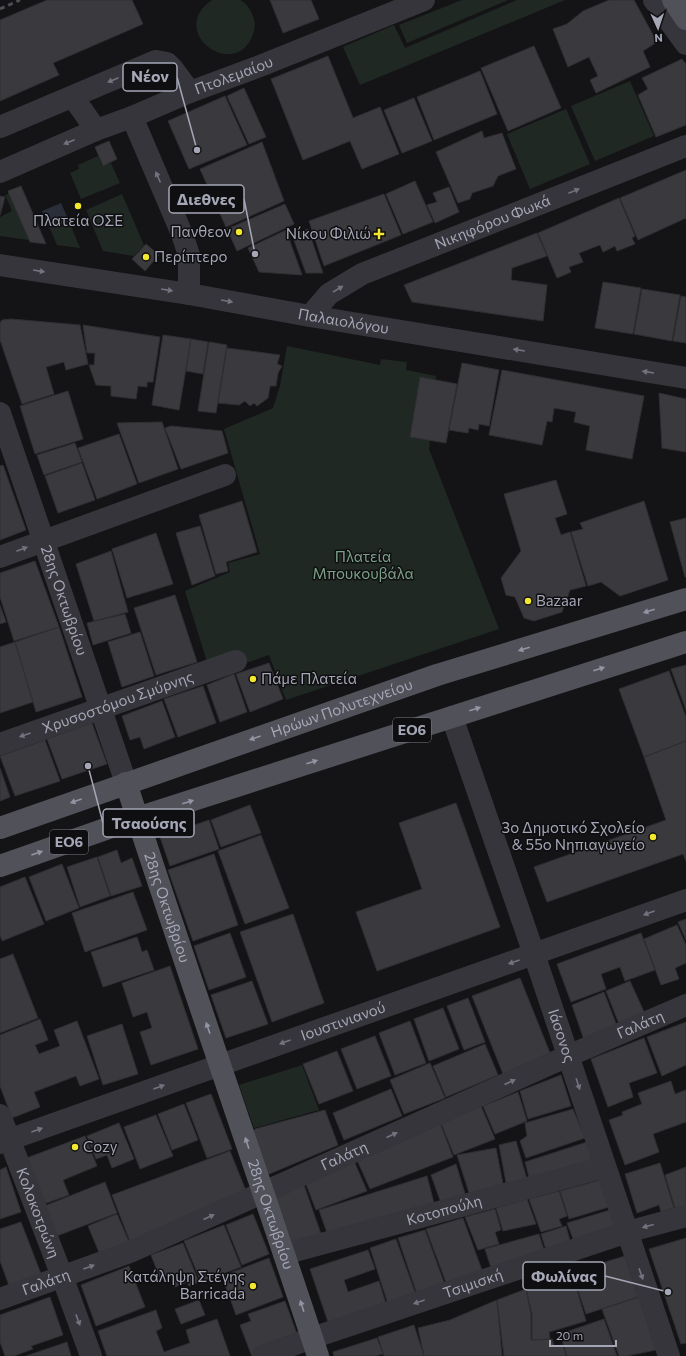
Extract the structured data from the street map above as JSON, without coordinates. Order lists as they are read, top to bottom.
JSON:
{
  "streets": {
    "main road": ["28ης Οκτωβρίου", "Ηρώων Πολυτεχνείου", "ΕΟ6"],
    "street": [
      "Πτολεμαίου",
      "Νικηφόρου Φωκά",
      "Παλαιολόγου",
      "Χρυσοστόμου Σμύρνης",
      "Ιουστινιανού",
      "Γαλάτη",
      "Ιάσονος",
      "Κοτοπούλη",
      "Κολοκοτρώνη",
      "Τσιμισκή"
    ]
  },
  "crossings": [
    ["Νικηφόρου Φωκά", "Παλαιολόγου"],
    ["28ης Οκτωβρίου", "Χρυσοστόμου Σμύρνης"],
    ["28ης Οκτωβρίου", "Ηρώων Πολυτεχνείου"],
    ["28ης Οκτωβρίου", "ΕΟ6"],
    ["28ης Οκτωβρίου", "Ιουστινιανού"],
    ["28ης Οκτωβρίου", "Γαλάτη"],
    ["28ης Οκτωβρίου", "Κοτοπούλη"],
    ["28ης Οκτωβρίου", "Τσιμισκή"],
    ["ΕΟ6", "Ιάσονος"],
    ["Ιουστινιανού", "Ιάσονος"],
    ["Ιουστινιανού", "Κολοκοτρώνη"],
    ["Γαλάτη", "Ιάσονος"],
    ["Γαλάτη", "Κολοκοτρώνη"],
    ["Ιάσονος", "Κοτοπούλη"],
    ["Ιάσονος", "Τσιμισκή"]
  ],
  "one_way": [
    "Νικηφόρου Φωκά",
    "28ης Οκτωβρίου",
    "Γαλάτη",
    "Ιάσονος",
    "Τσιμισκή"
  ],
  "parks": ["Πλατεία Μπουκουβάλα"],
  "places": {
    "other": [
      "Νέον",
      "Πλατεία ΟΣΕ",
      "Πανθεον",
      "Διεθνες",
      "Περίπτερο",
      "Bazaar",
      "Πάμε Πλατεία",
      "Τσαούσης",
      "3ο Δημοτικό Σχολείο & 55ο Νηπιαγωγείο",
      "Cozy",
      "Κατάληψη Στέγης Barricada",
      "Φωλίνας"
    ],
    "health": ["Νίκου Φιλιώ"]
  },
  "scale_bar": "20 m",
  "north": "bottom"
}
